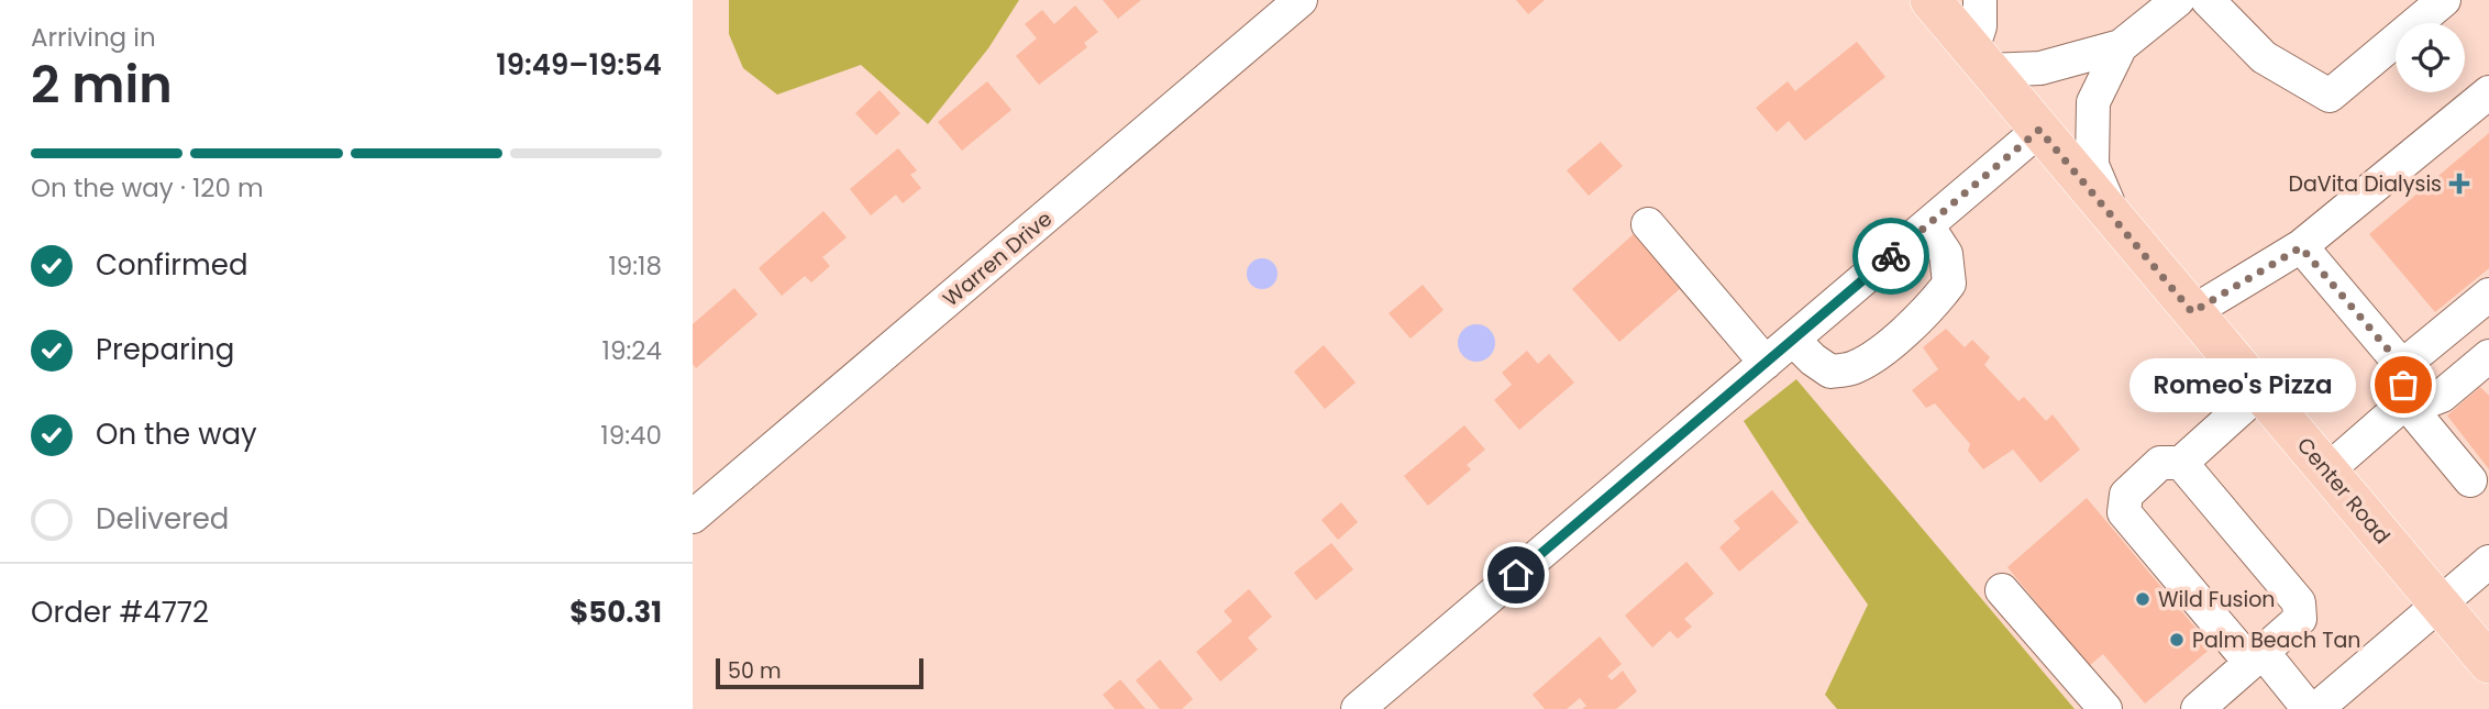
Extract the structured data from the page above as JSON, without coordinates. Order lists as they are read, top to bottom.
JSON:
{
  "streets": {
    "main road": ["Center Road"],
    "street": ["Warren Drive"]
  },
  "places": {
    "health": ["DaVita Dialysis"],
    "other": ["Romeo's Pizza", "Wild Fusion", "Palm Beach Tan"]
  },
  "scale_bar": "50 m",
  "page": {
    "heading": ["2 min", "Arriving in", "19:49–19:54"],
    "panel": ["Order #4772", "$50.31"],
    "bar": "On the way · 120 m",
    "list": [
      ["Confirmed", "19:18"],
      ["Preparing", "19:24"],
      ["On the way", "19:40"],
      "Delivered"
    ],
    "bubble": "Romeo's Pizza",
    "scale": "50 m"
  }
}
